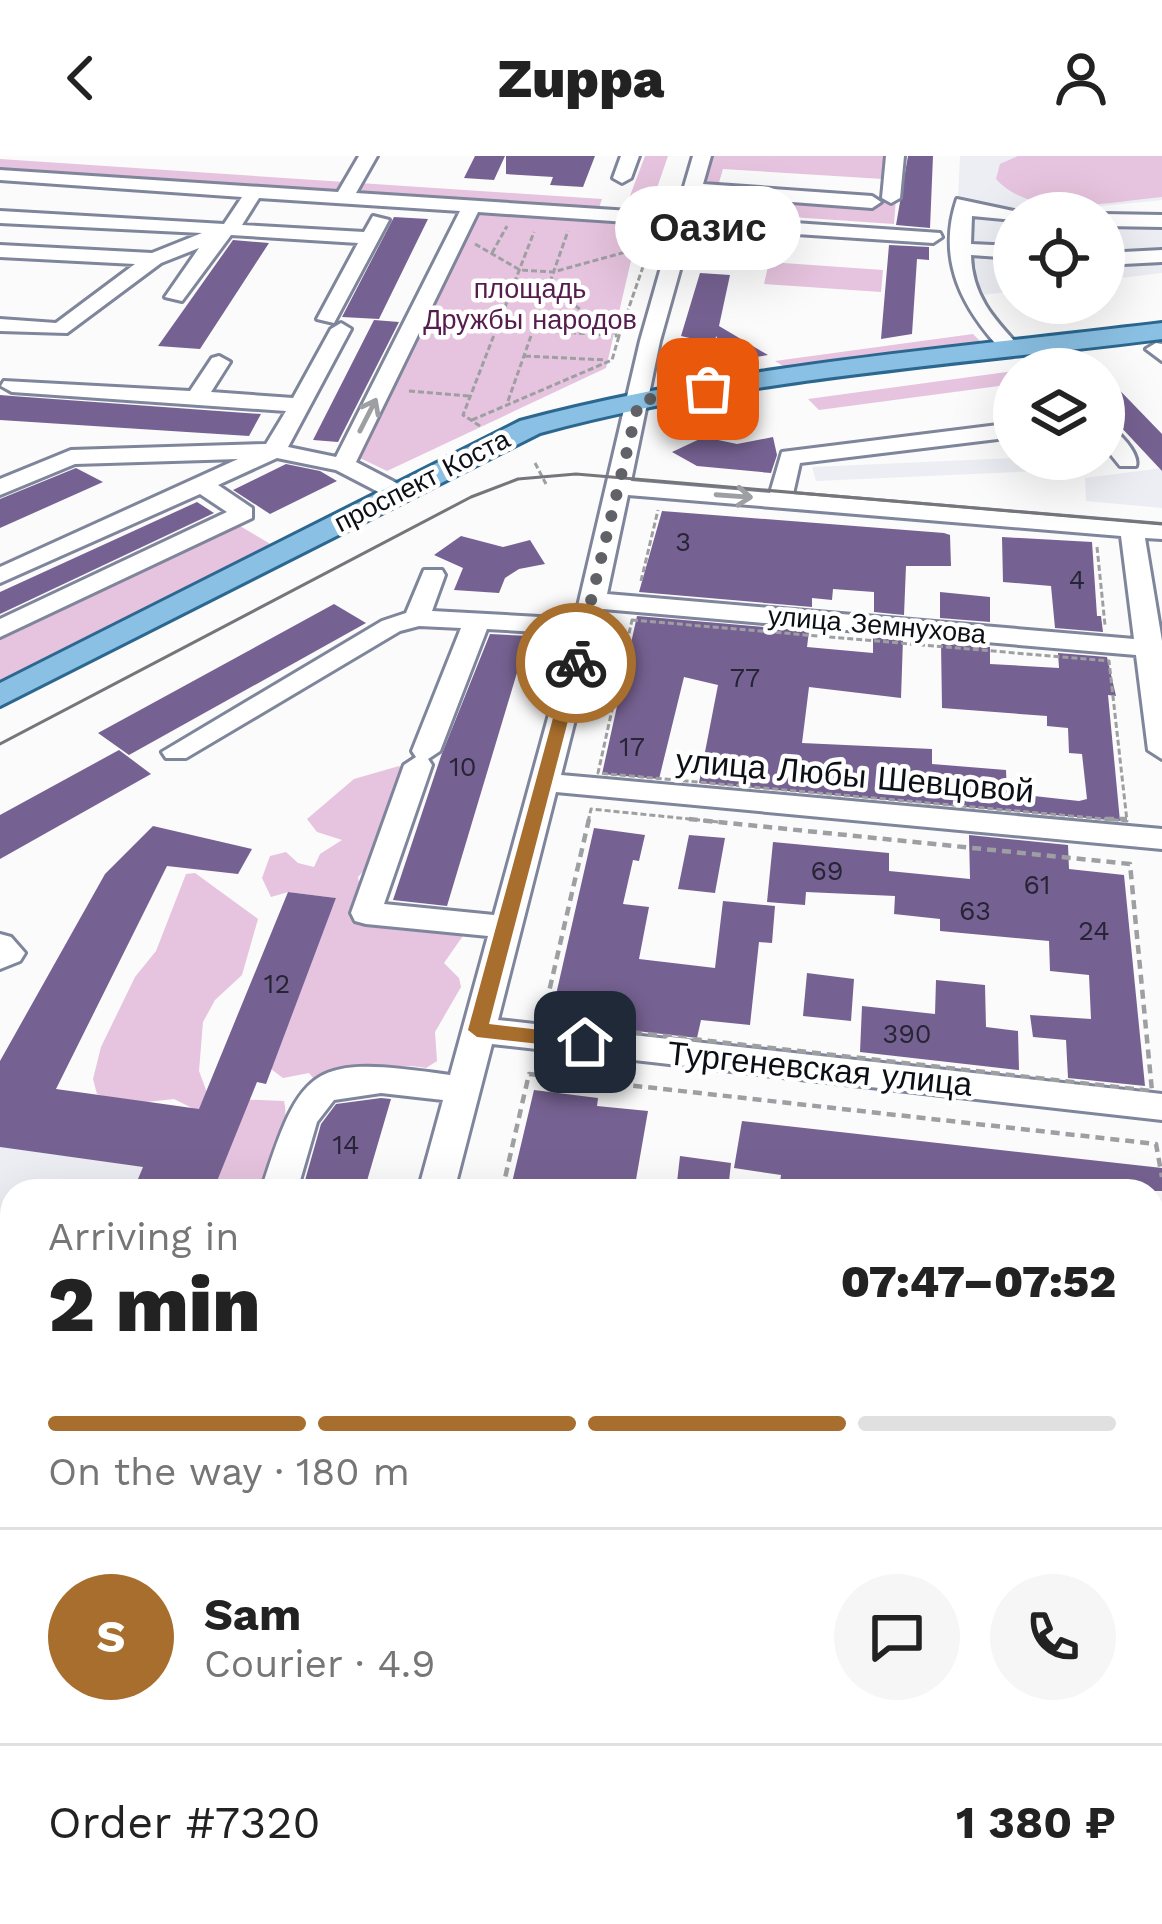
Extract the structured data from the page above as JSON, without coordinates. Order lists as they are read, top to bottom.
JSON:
{
  "streets": {
    "main road": ["проспект Коста"],
    "street": ["улица Земнухова", "улица Любы Шевцовой", "Тургеневская улица"]
  },
  "parks": ["площадь Дружбы народов"],
  "places": ["Оазис"],
  "house_numbers": [
    "3",
    "4",
    "77",
    "17",
    "10",
    "69",
    "61",
    "63",
    "24",
    "12",
    "390",
    "14"
  ],
  "page": {
    "header": "Zuppa",
    "bubble": "Оазис",
    "heading": ["2 min", "Arriving in", "07:47–07:52"],
    "panel": [
      "Sam",
      "Courier · 4.9",
      "Order #7320",
      "1 380 ₽"
    ],
    "bar": "On the way · 180 m",
    "round": "S"
  }
}
